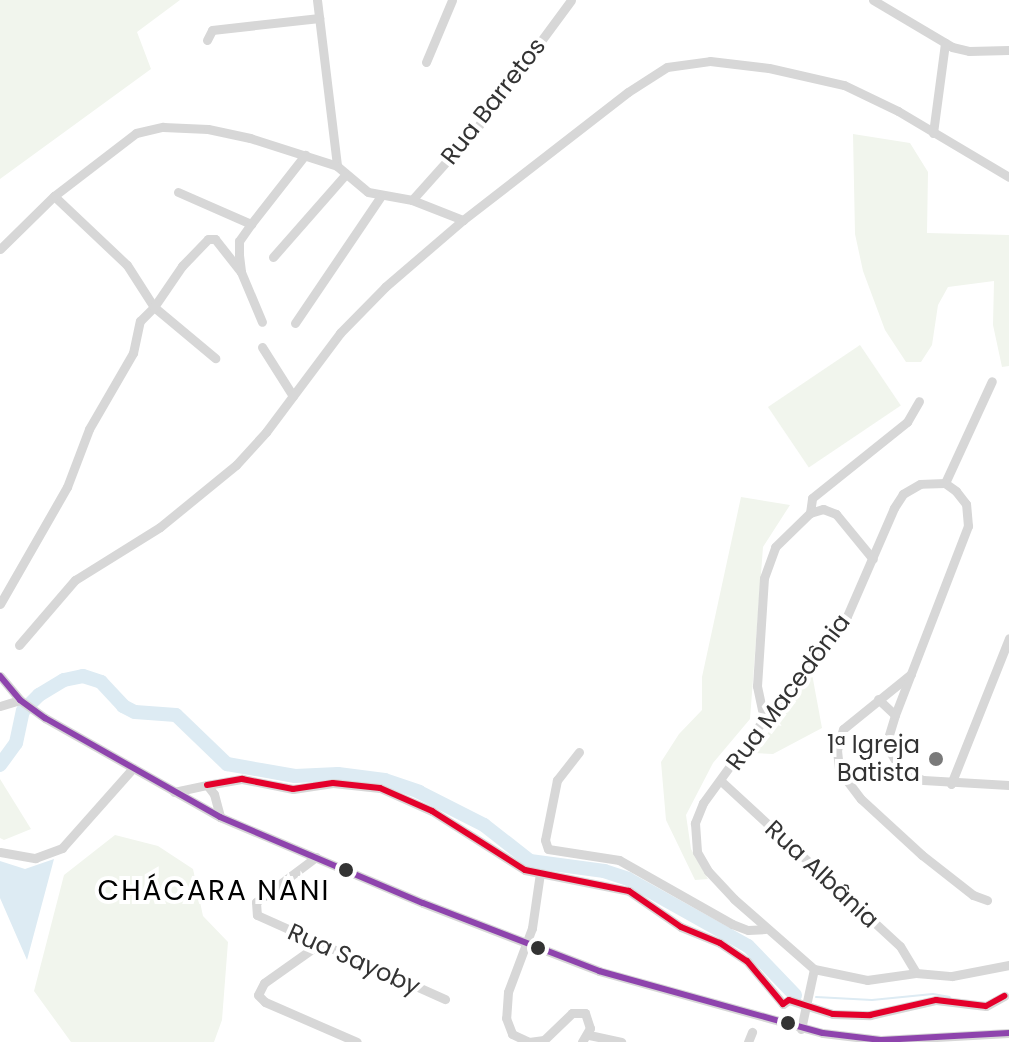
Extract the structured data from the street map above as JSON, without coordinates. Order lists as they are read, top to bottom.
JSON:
{
  "streets": {
    "street": [
      "Rua Barretos",
      "Rua Macedônia",
      "Rua Albânia",
      "Rua Sayoby"
    ]
  },
  "crossings": [
    ["Rua Macedônia", "Rua Albânia"]
  ],
  "districts": ["CHÁCARA NANI"],
  "places": ["1ª Igreja Batista"]
}
